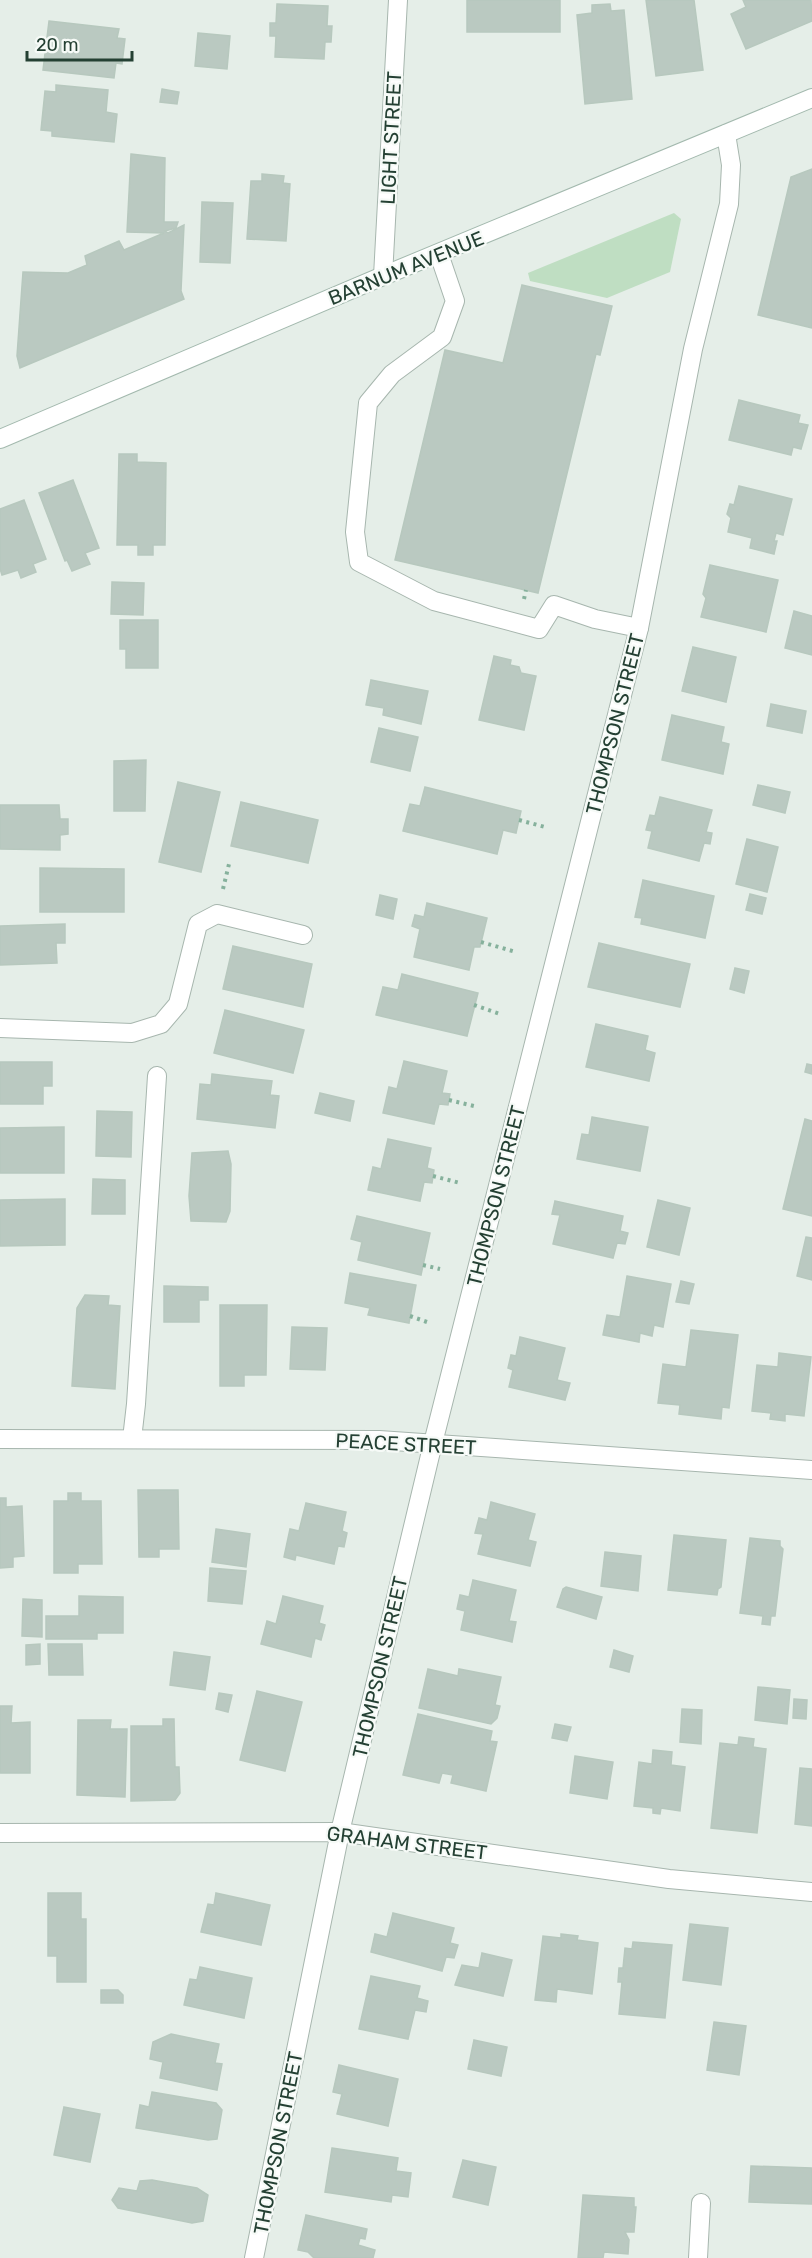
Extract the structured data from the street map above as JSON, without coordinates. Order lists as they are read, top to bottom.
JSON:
{
  "streets": {
    "street": [
      "LIGHT STREET",
      "BARNUM AVENUE",
      "THOMPSON STREET",
      "PEACE STREET",
      "GRAHAM STREET"
    ]
  },
  "crossings": [
    ["LIGHT STREET", "BARNUM AVENUE"],
    ["BARNUM AVENUE", "THOMPSON STREET"],
    ["THOMPSON STREET", "PEACE STREET"],
    ["THOMPSON STREET", "GRAHAM STREET"]
  ],
  "scale_bar": "20 m"
}
